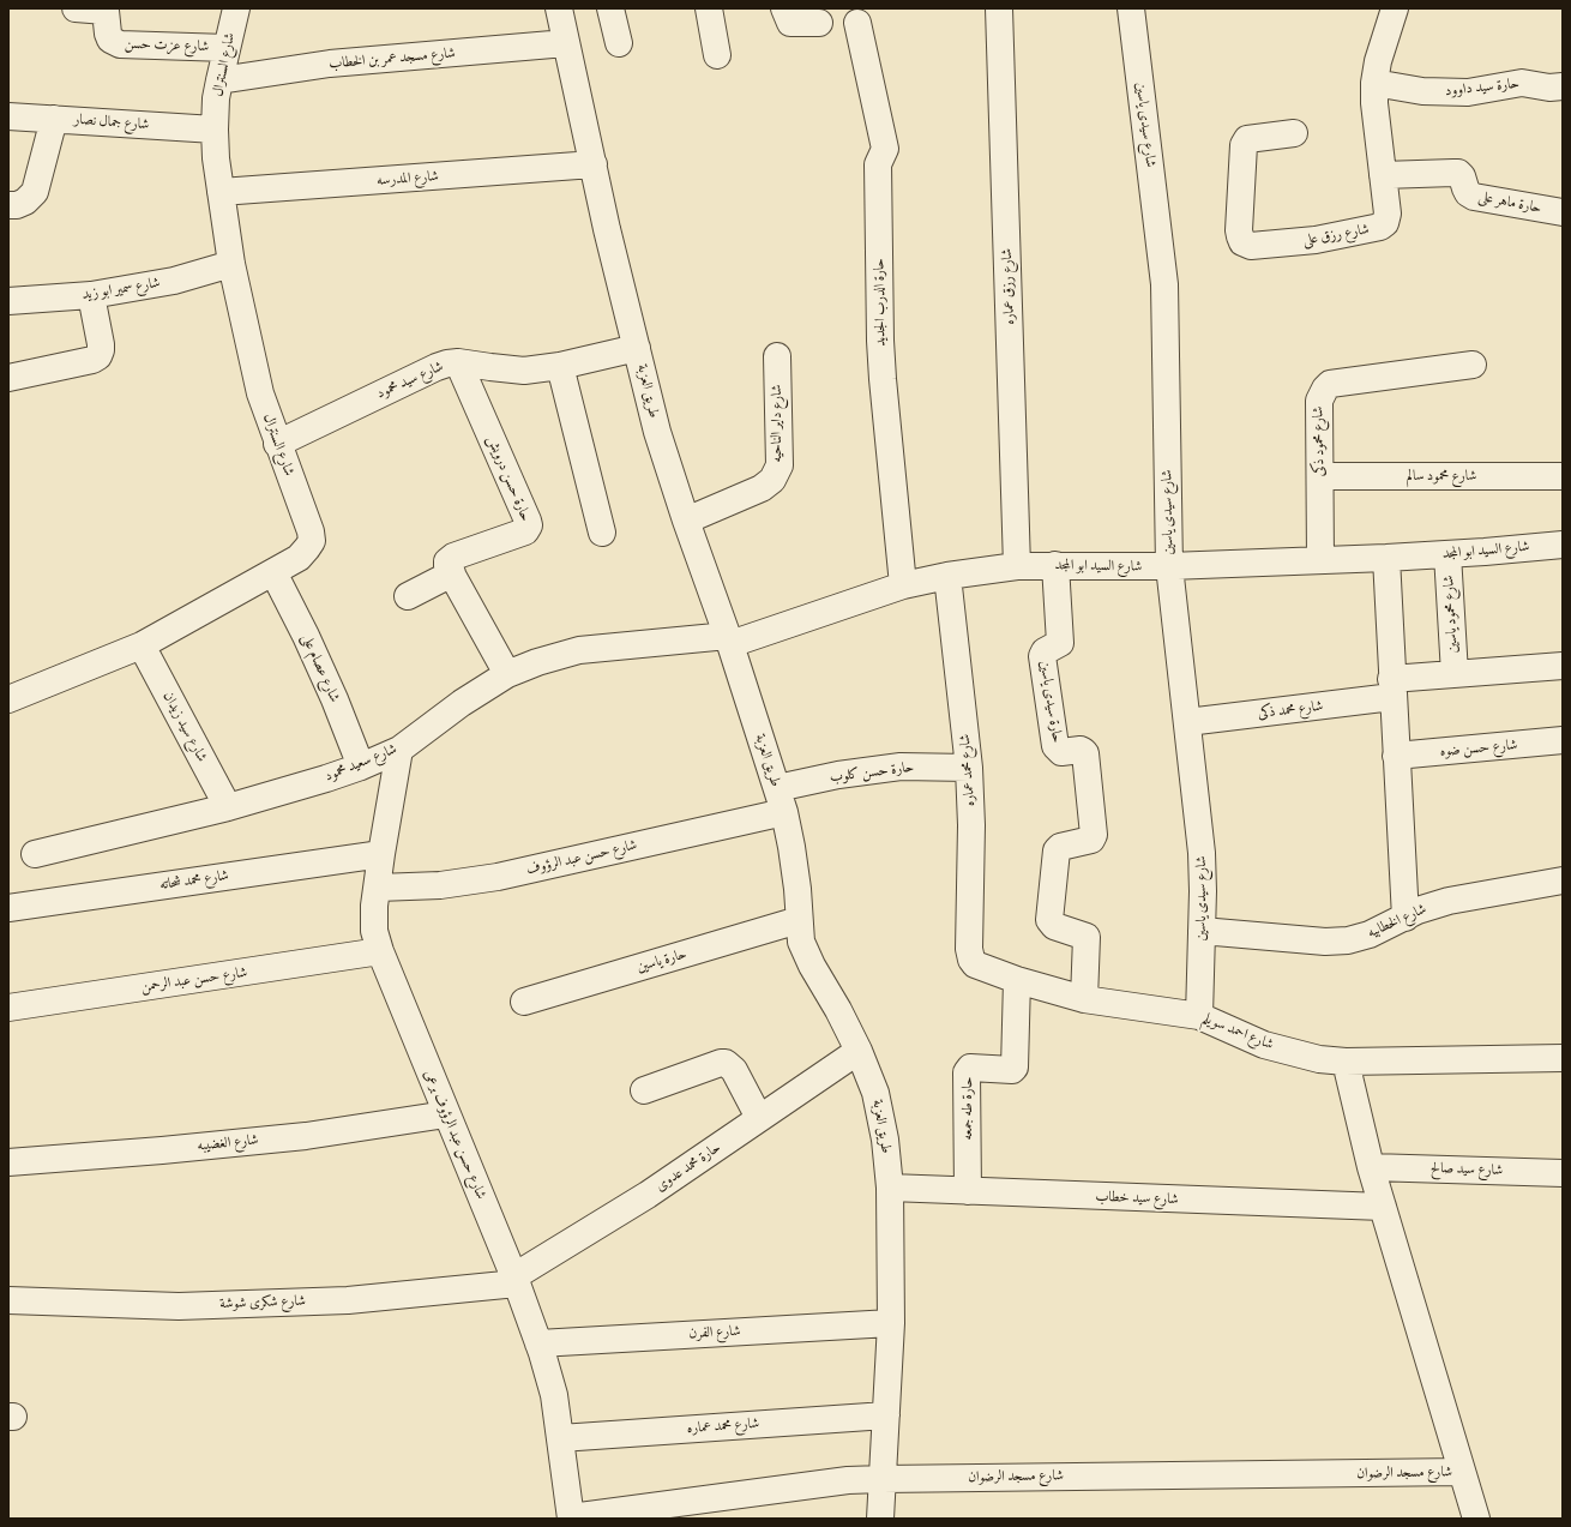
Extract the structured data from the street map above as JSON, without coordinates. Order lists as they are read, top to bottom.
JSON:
{
  "streets": {
    "street": [
      "شارع عزت حسن",
      "شارع مسجد عمر بن الخطاب",
      "شارع السنترال",
      "حارة سيد داوود",
      "شارع جمال نصار",
      "شارع سيدى ياسين",
      "شارع المدرسه",
      "حارة ماهر على",
      "شارع رزق على",
      "شارع رزق عماره",
      "شارع سمير ابو زيد",
      "حارة الدرب الجديد",
      "شارع سيد محمود",
      "طريق العزبة",
      "شارع داير الناحيه",
      "شارع محمود ذكى",
      "شارع محمود سالم",
      "حارة حسن درويش",
      "شارع السيد ابو المجد",
      "شارع محمود ياسين",
      "شارع عصام على",
      "حارة سيدى ياسين",
      "شارع محمد ذكى",
      "شارع سيد زيدان",
      "شارع حسن ضوه",
      "شارع سعيد محمود",
      "شارع محمد عماره",
      "حارة حسن كلوب",
      "شارع حسن عبد الرؤوف",
      "شارع محمد شحاته",
      "شارع الخطابيه",
      "حارة ياسين",
      "شارع حسن عبد الرحمن",
      "شارع احمد سويلم",
      "حارة طه جمعه",
      "شارع حسن عبد الرؤوف برعى",
      "شارع الغضيبه",
      "حارة محمد عدوى",
      "شارع سيد صالح",
      "شارع سيد خطاب",
      "شارع شكرى شوشة",
      "شارع الفرن",
      "شارع مسجد الرضوان"
    ]
  },
  "crossings": [
    ["شارع عزت حسن", "شارع السنترال"],
    ["شارع مسجد عمر بن الخطاب", "شارع السنترال"],
    ["شارع مسجد عمر بن الخطاب", "طريق العزبة"],
    ["شارع السنترال", "شارع جمال نصار"],
    ["شارع السنترال", "شارع المدرسه"],
    ["شارع السنترال", "شارع سمير ابو زيد"],
    ["شارع السنترال", "شارع سيد محمود"],
    ["شارع السنترال", "شارع عصام على"],
    ["شارع السنترال", "شارع سيد زيدان"],
    ["حارة سيد داوود", "شارع رزق على"],
    ["شارع سيدى ياسين", "شارع السيد ابو المجد"],
    ["شارع سيدى ياسين", "شارع محمد ذكى"],
    ["شارع سيدى ياسين", "شارع الخطابيه"],
    ["شارع سيدى ياسين", "شارع احمد سويلم"],
    ["شارع المدرسه", "طريق العزبة"],
    ["حارة ماهر على", "شارع رزق على"],
    ["شارع رزق عماره", "شارع السيد ابو المجد"],
    ["حارة الدرب الجديد", "شارع السيد ابو المجد"],
    ["شارع سيد محمود", "طريق العزبة"],
    ["شارع سيد محمود", "حارة حسن درويش"],
    ["طريق العزبة", "شارع داير الناحيه"],
    ["طريق العزبة", "شارع السيد ابو المجد"],
    ["طريق العزبة", "شارع سعيد محمود"],
    ["طريق العزبة", "شارع محمد عماره"],
    ["طريق العزبة", "حارة حسن كلوب"],
    ["طريق العزبة", "شارع حسن عبد الرؤوف"],
    ["طريق العزبة", "حارة ياسين"],
    ["طريق العزبة", "حارة محمد عدوى"],
    ["طريق العزبة", "شارع سيد خطاب"],
    ["طريق العزبة", "شارع الفرن"],
    ["طريق العزبة", "شارع مسجد الرضوان"],
    ["شارع محمود ذكى", "شارع محمود سالم"],
    ["شارع محمود ذكى", "شارع السيد ابو المجد"],
    ["شارع السيد ابو المجد", "شارع محمود ياسين"],
    ["شارع السيد ابو المجد", "حارة سيدى ياسين"],
    ["شارع السيد ابو المجد", "شارع سعيد محمود"],
    ["شارع السيد ابو المجد", "شارع محمد عماره"],
    ["شارع محمود ياسين", "شارع محمد ذكى"],
    ["شارع عصام على", "شارع سعيد محمود"],
    ["حارة سيدى ياسين", "شارع احمد سويلم"],
    ["شارع سيد زيدان", "شارع سعيد محمود"],
    ["شارع سعيد محمود", "شارع حسن عبد الرؤوف برعى"],
    ["شارع محمد عماره", "حارة حسن كلوب"],
    ["شارع محمد عماره", "شارع احمد سويلم"],
    ["شارع محمد عماره", "شارع حسن عبد الرؤوف برعى"],
    ["حارة حسن كلوب", "شارع حسن عبد الرؤوف"],
    ["شارع حسن عبد الرؤوف", "شارع حسن عبد الرؤوف برعى"],
    ["شارع محمد شحاته", "شارع حسن عبد الرؤوف برعى"],
    ["شارع حسن عبد الرحمن", "شارع حسن عبد الرؤوف برعى"],
    ["شارع احمد سويلم", "حارة طه جمعه"],
    ["حارة طه جمعه", "شارع سيد خطاب"],
    ["شارع حسن عبد الرؤوف برعى", "شارع الغضيبه"],
    ["شارع حسن عبد الرؤوف برعى", "حارة محمد عدوى"],
    ["شارع حسن عبد الرؤوف برعى", "شارع شكرى شوشة"],
    ["شارع حسن عبد الرؤوف برعى", "شارع الفرن"],
    ["شارع حسن عبد الرؤوف برعى", "شارع مسجد الرضوان"],
    ["حارة محمد عدوى", "شارع شكرى شوشة"]
  ]
}
